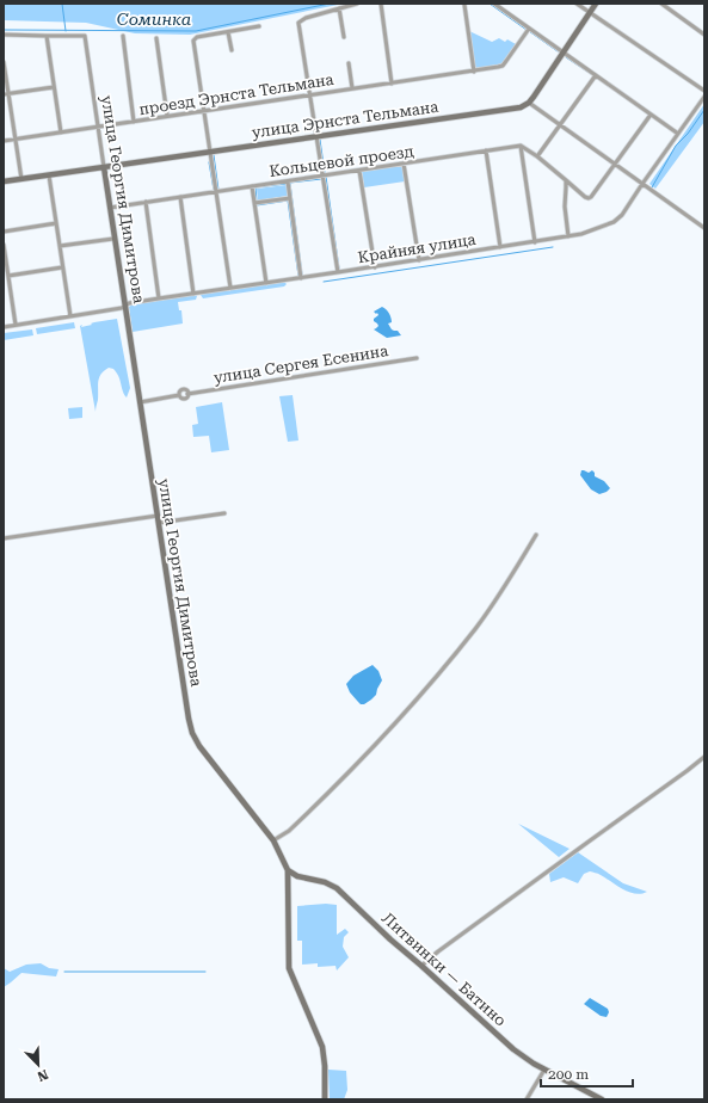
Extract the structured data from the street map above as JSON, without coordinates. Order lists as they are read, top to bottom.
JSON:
{
  "streets": {
    "street": [
      "проезд Эрнста Тельмана",
      "улица Эрнста Тельмана",
      "Кольцевой проезд",
      "улица Георгия Димитрова",
      "Крайняя улица",
      "улица Сергея Есенина",
      "Литвинки — Батино"
    ]
  },
  "crossings": [
    ["проезд Эрнста Тельмана", "улица Георгия Димитрова"],
    ["улица Эрнста Тельмана", "улица Георгия Димитрова"],
    ["Кольцевой проезд", "улица Георгия Димитрова"],
    ["улица Георгия Димитрова", "Крайняя улица"],
    ["улица Георгия Димитрова", "улица Сергея Есенина"],
    ["улица Георгия Димитрова", "Литвинки — Батино"]
  ],
  "water": ["Соминка"],
  "scale_bar": "200 m",
  "north": "bottom right"
}
